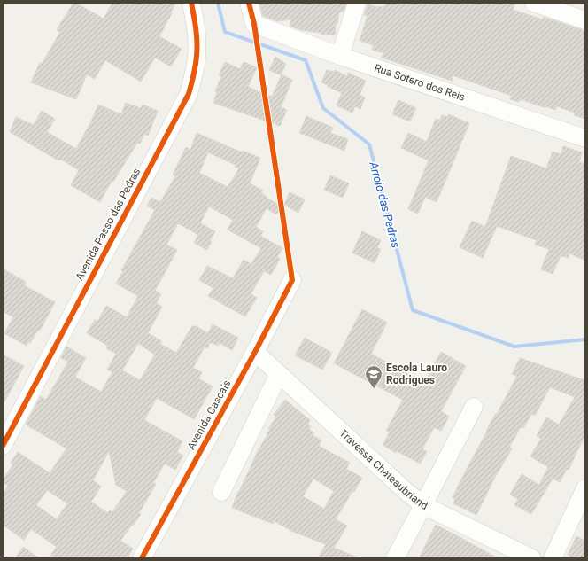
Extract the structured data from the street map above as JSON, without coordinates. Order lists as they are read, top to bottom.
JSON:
{
  "streets": {
    "street": [
      "Rua Sotero dos Reis",
      "Avenida Passo das Pedras",
      "Avenida Cascais",
      "Travessa Chateaubriand"
    ]
  },
  "crossings": [
    ["Avenida Cascais", "Travessa Chateaubriand"]
  ],
  "water": ["Arroio das Pedras"],
  "places": {
    "school or university": ["Escola Lauro Rodrigues"]
  }
}
